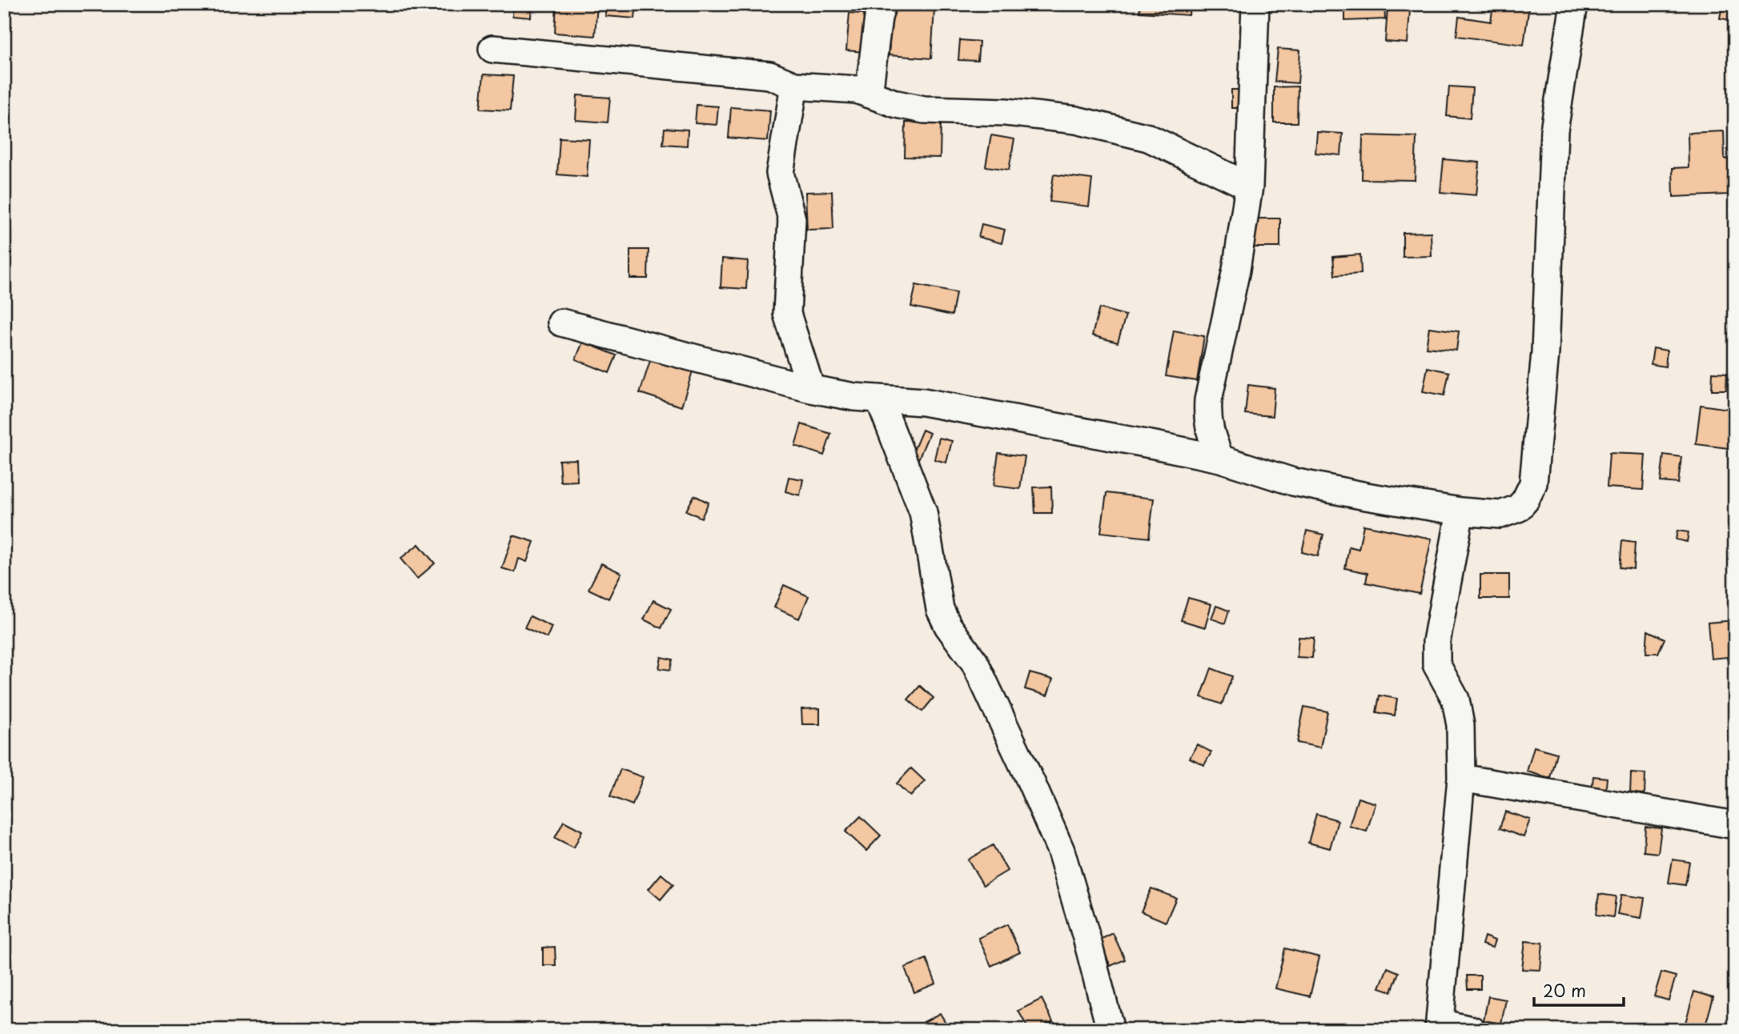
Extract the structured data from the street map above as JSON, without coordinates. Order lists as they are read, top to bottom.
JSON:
{
  "scale_bar": "20 m"
}
